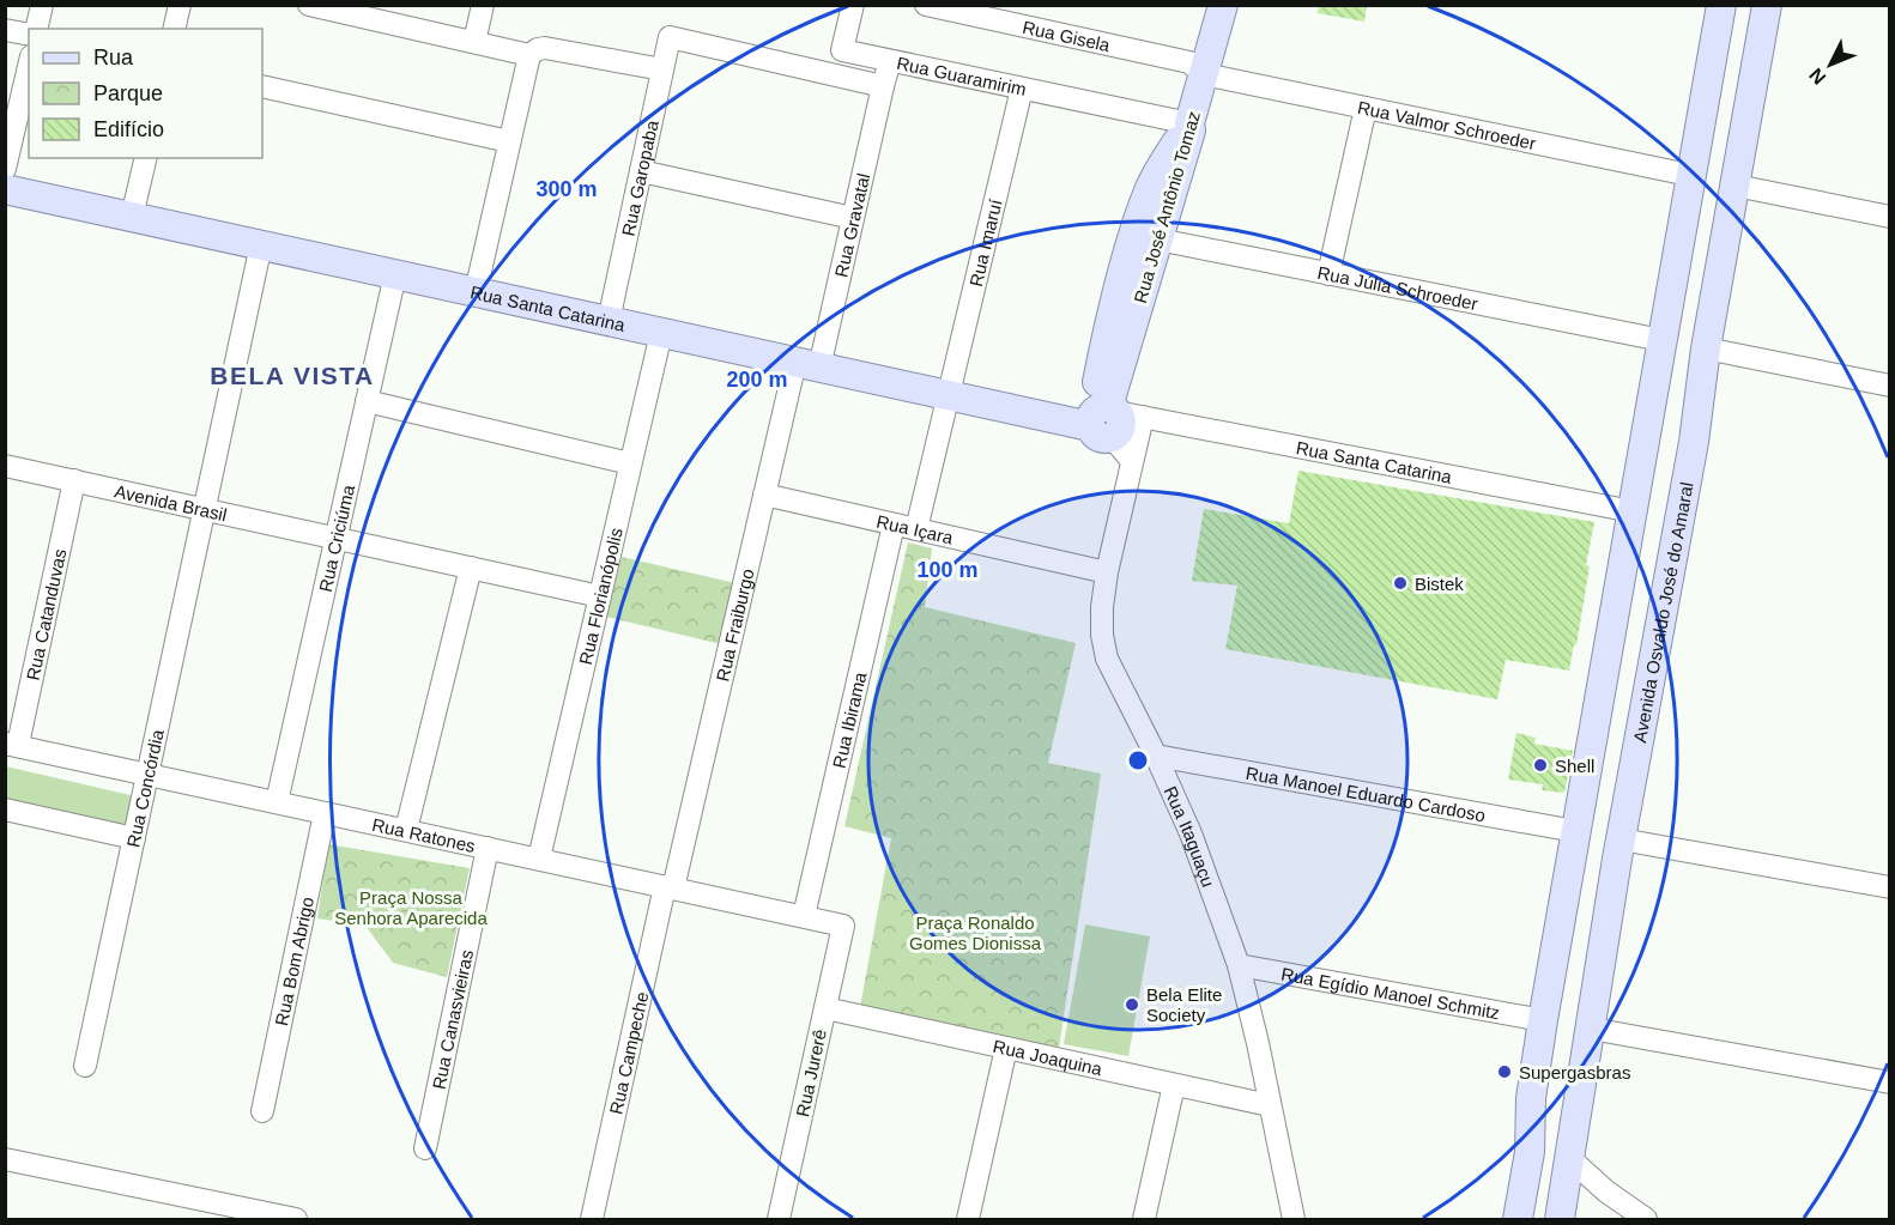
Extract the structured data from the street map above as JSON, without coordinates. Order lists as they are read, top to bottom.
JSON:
{
  "streets": {
    "main road": ["Rua José Antônio Tomaz", "Rua Santa Catarina", "Avenida Osvaldo José do Amaral"],
    "street": [
      "Rua Gisela",
      "Rua Guaramirim",
      "Rua Valmor Schroeder",
      "Rua Garopaba",
      "Rua Gravatal",
      "Rua Imaruí",
      "Rua Júlia Schroeder",
      "Avenida Brasil",
      "Rua Içara",
      "Rua Criciúma",
      "Rua Florianópolis",
      "Rua Catanduvas",
      "Rua Fraiburgo",
      "Rua Ibirama",
      "Rua Concórdia",
      "Rua Manoel Eduardo Cardoso",
      "Rua Ratones",
      "Rua Itaguaçu",
      "Rua Bom Abrigo",
      "Rua Egídio Manoel Schmitz",
      "Rua Canasvieiras",
      "Rua Campeche",
      "Rua Joaquina",
      "Rua Jurerê"
    ]
  },
  "crossings": [
    ["Rua Gisela", "Rua Valmor Schroeder"],
    ["Rua Gisela", "Rua José Antônio Tomaz"],
    ["Rua Guaramirim", "Rua Garopaba"],
    ["Rua Guaramirim", "Rua José Antônio Tomaz"],
    ["Rua Guaramirim", "Rua Gravatal"],
    ["Rua Guaramirim", "Rua Imaruí"],
    ["Rua Valmor Schroeder", "Rua José Antônio Tomaz"],
    ["Rua Garopaba", "Rua Santa Catarina"],
    ["Rua José Antônio Tomaz", "Rua Júlia Schroeder"],
    ["Rua José Antônio Tomaz", "Rua Santa Catarina"],
    ["Rua José Antônio Tomaz", "Rua Itaguaçu"],
    ["Rua Gravatal", "Rua Santa Catarina"],
    ["Rua Gravatal", "Rua Fraiburgo"],
    ["Rua Imaruí", "Rua Santa Catarina"],
    ["Rua Imaruí", "Rua Içara"],
    ["Rua Santa Catarina", "Rua Criciúma"],
    ["Rua Santa Catarina", "Rua Florianópolis"],
    ["Rua Santa Catarina", "Rua Fraiburgo"],
    ["Rua Santa Catarina", "Rua Concórdia"],
    ["Rua Santa Catarina", "Rua Itaguaçu"],
    ["Avenida Brasil", "Rua Criciúma"],
    ["Avenida Brasil", "Rua Florianópolis"],
    ["Avenida Brasil", "Rua Catanduvas"],
    ["Avenida Brasil", "Rua Concórdia"],
    ["Rua Içara", "Rua Fraiburgo"],
    ["Rua Içara", "Rua Ibirama"],
    ["Rua Içara", "Rua Itaguaçu"],
    ["Rua Criciúma", "Rua Ratones"],
    ["Rua Florianópolis", "Rua Ratones"],
    ["Rua Catanduvas", "Rua Ratones"],
    ["Rua Fraiburgo", "Rua Ratones"],
    ["Rua Fraiburgo", "Rua Campeche"],
    ["Rua Ibirama", "Rua Ratones"],
    ["Rua Concórdia", "Rua Ratones"],
    ["Rua Manoel Eduardo Cardoso", "Rua Itaguaçu"],
    ["Rua Ratones", "Rua Bom Abrigo"],
    ["Rua Ratones", "Rua Canasvieiras"],
    ["Rua Ratones", "Rua Campeche"],
    ["Rua Ratones", "Rua Jurerê"],
    ["Rua Itaguaçu", "Rua Egídio Manoel Schmitz"],
    ["Rua Itaguaçu", "Rua Joaquina"],
    ["Rua Joaquina", "Rua Jurerê"]
  ],
  "districts": ["BELA VISTA"],
  "parks": ["Praça Nossa Senhora Aparecida", "Praça Ronaldo Gomes Dionissa"],
  "places": [
    "Bistek",
    "Shell",
    "Bela Elite Society",
    "Supergasbras"
  ],
  "legend": ["Rua", "Parque", "Edifício"],
  "north": "bottom left",
  "rings": ["300 m", "200 m", "100 m"]
}
